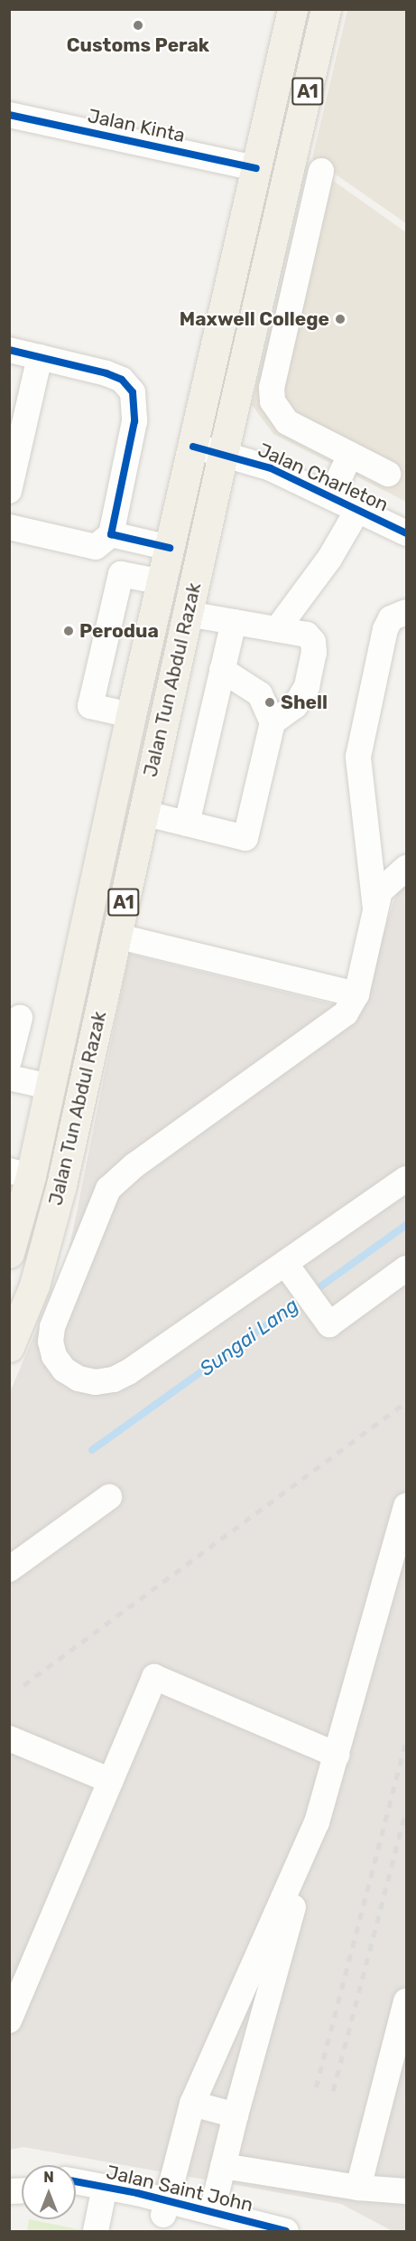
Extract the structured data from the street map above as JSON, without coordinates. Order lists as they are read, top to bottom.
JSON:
{
  "streets": {
    "main road": ["A1", "Jalan Tun Abdul Razak"],
    "street": ["Jalan Kinta", "Jalan Charleton", "Jalan Saint John"]
  },
  "crossings": [
    ["Jalan Kinta", "Jalan Tun Abdul Razak"],
    ["Jalan Charleton", "Jalan Tun Abdul Razak"]
  ],
  "water": ["Sungai Lang"],
  "places": [
    "Customs Perak",
    "Maxwell College",
    "Perodua",
    "Shell"
  ],
  "north": "top"
}
